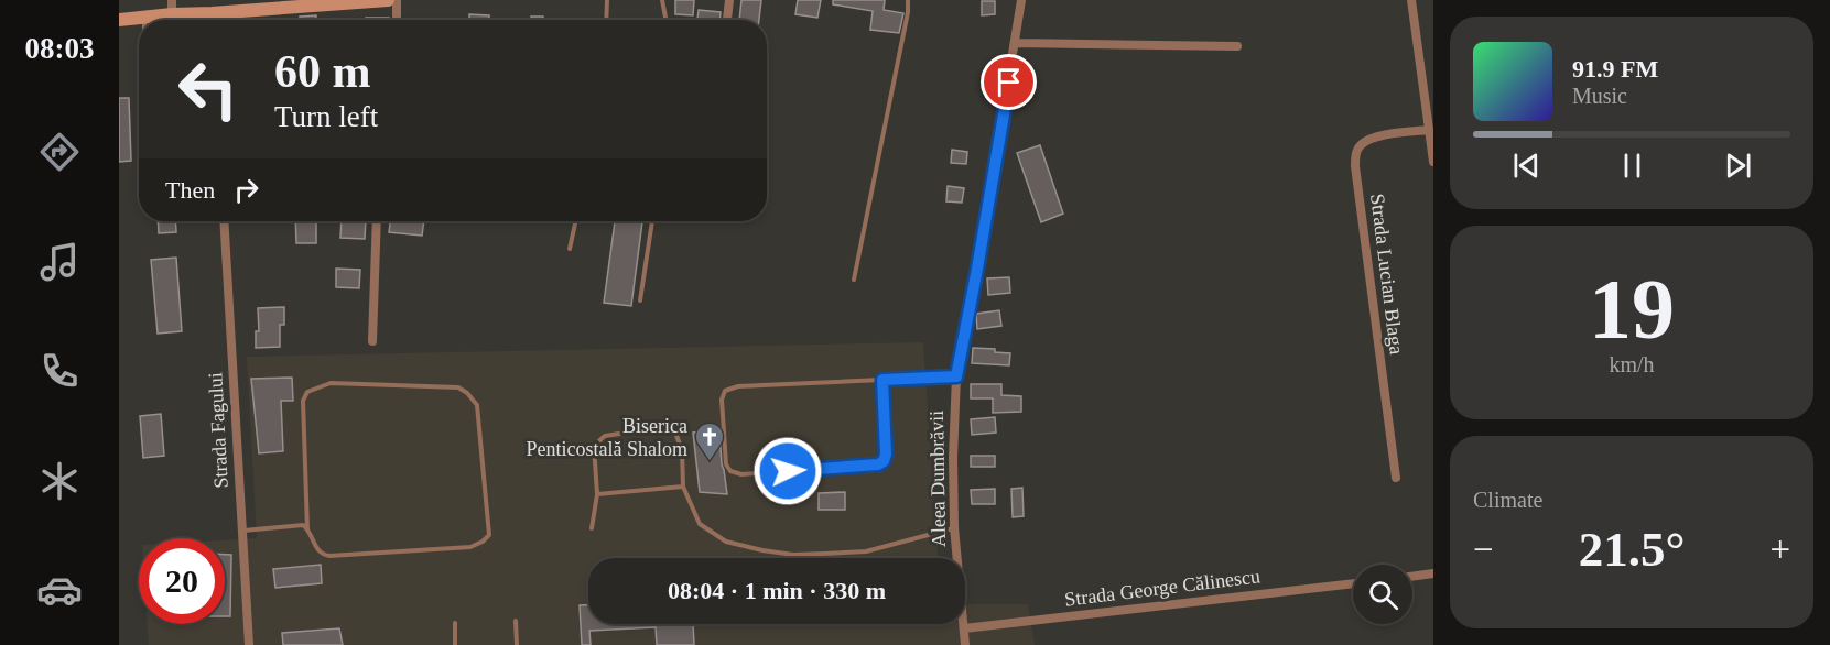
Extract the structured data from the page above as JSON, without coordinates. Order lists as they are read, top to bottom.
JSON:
{
  "streets": {
    "street": [
      "Strada Lucian Blaga",
      "Strada Fagului",
      "Aleea Dumbrăvii",
      "Strada George Călinescu"
    ]
  },
  "crossings": [
    ["Aleea Dumbrăvii", "Strada George Călinescu"]
  ],
  "places": {
    "church": ["Biserica Penticostală Shalom"]
  },
  "page": {
    "tabs": "08:03",
    "turn": ["60 m", "Turn left"],
    "song": ["91.9 FM", "Music"],
    "then": "Then",
    "tile": [
      ["19", "km/h"],
      "Climate"
    ],
    "heat": ["−", "21.5°", "+"],
    "limit": "20",
    "trip": "08:04 · 1 min · 330 m"
  }
}
